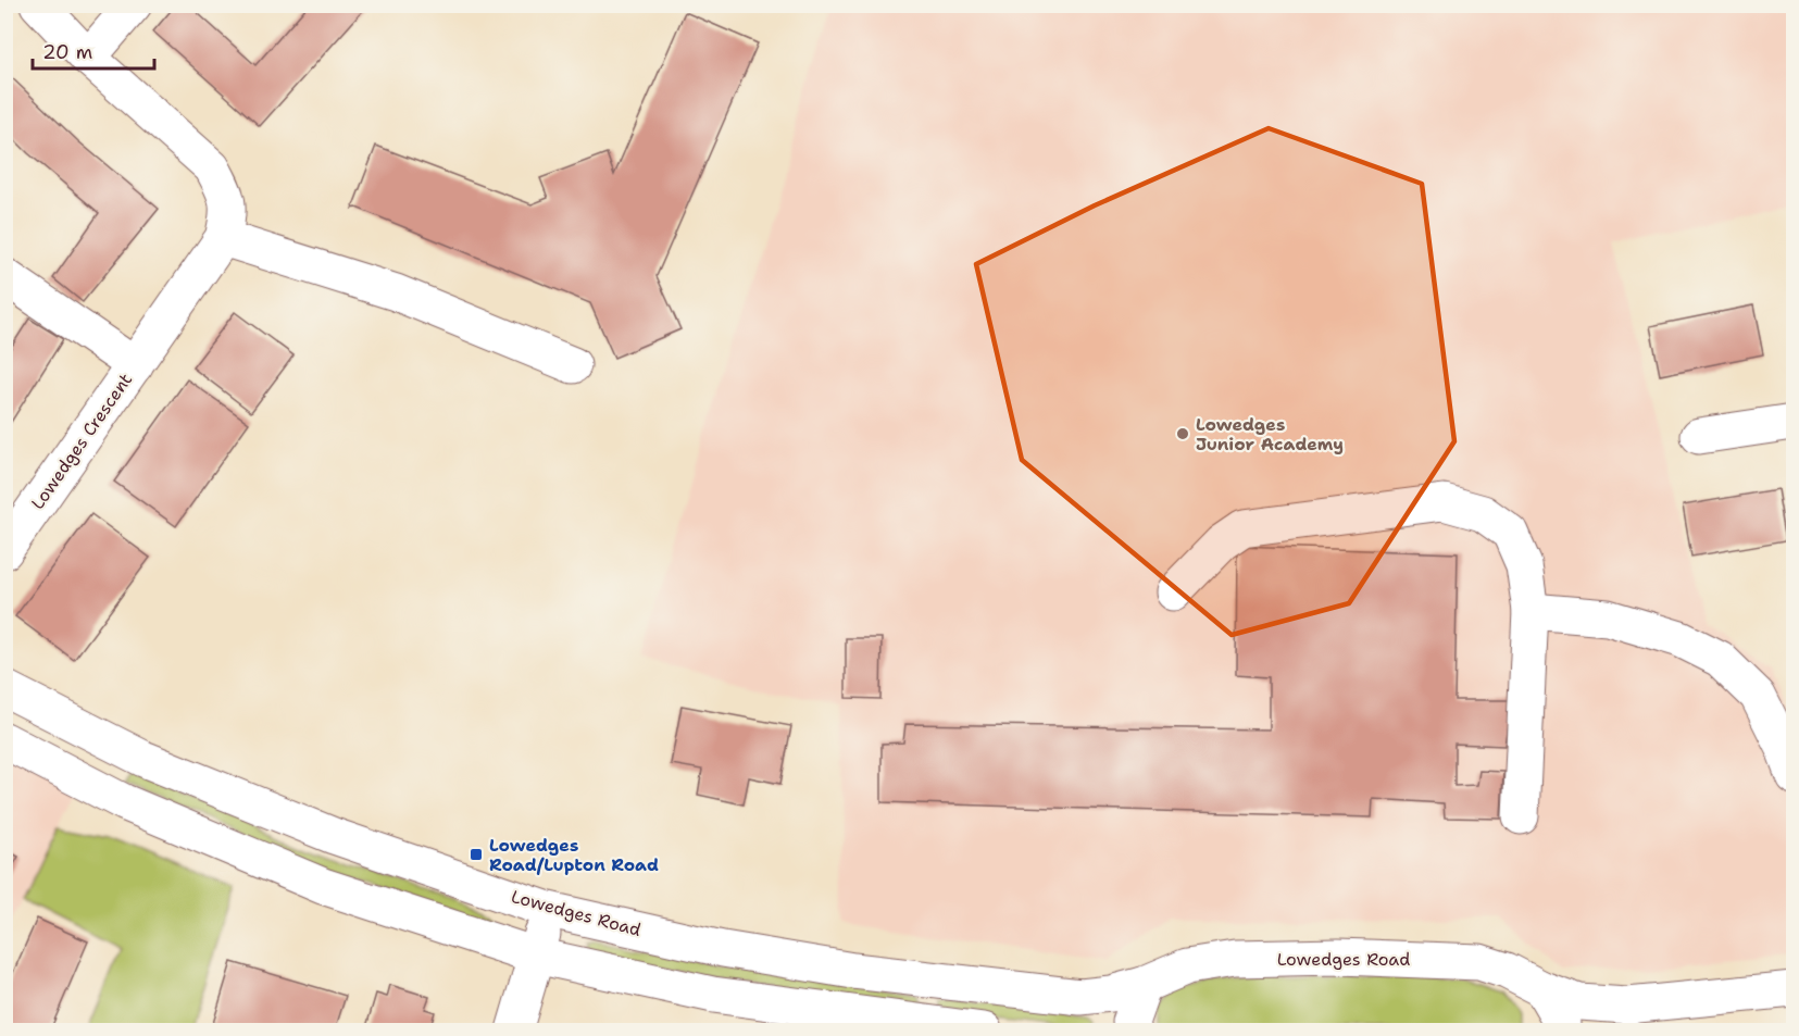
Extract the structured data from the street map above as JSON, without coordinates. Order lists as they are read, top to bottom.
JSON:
{
  "streets": {
    "street": ["Lowedges Crescent", "Lowedges Road"]
  },
  "places": {
    "other": ["Lowedges Junior Academy"],
    "transit": ["Lowedges Road/Lupton Road"]
  },
  "scale_bar": "20 m"
}
